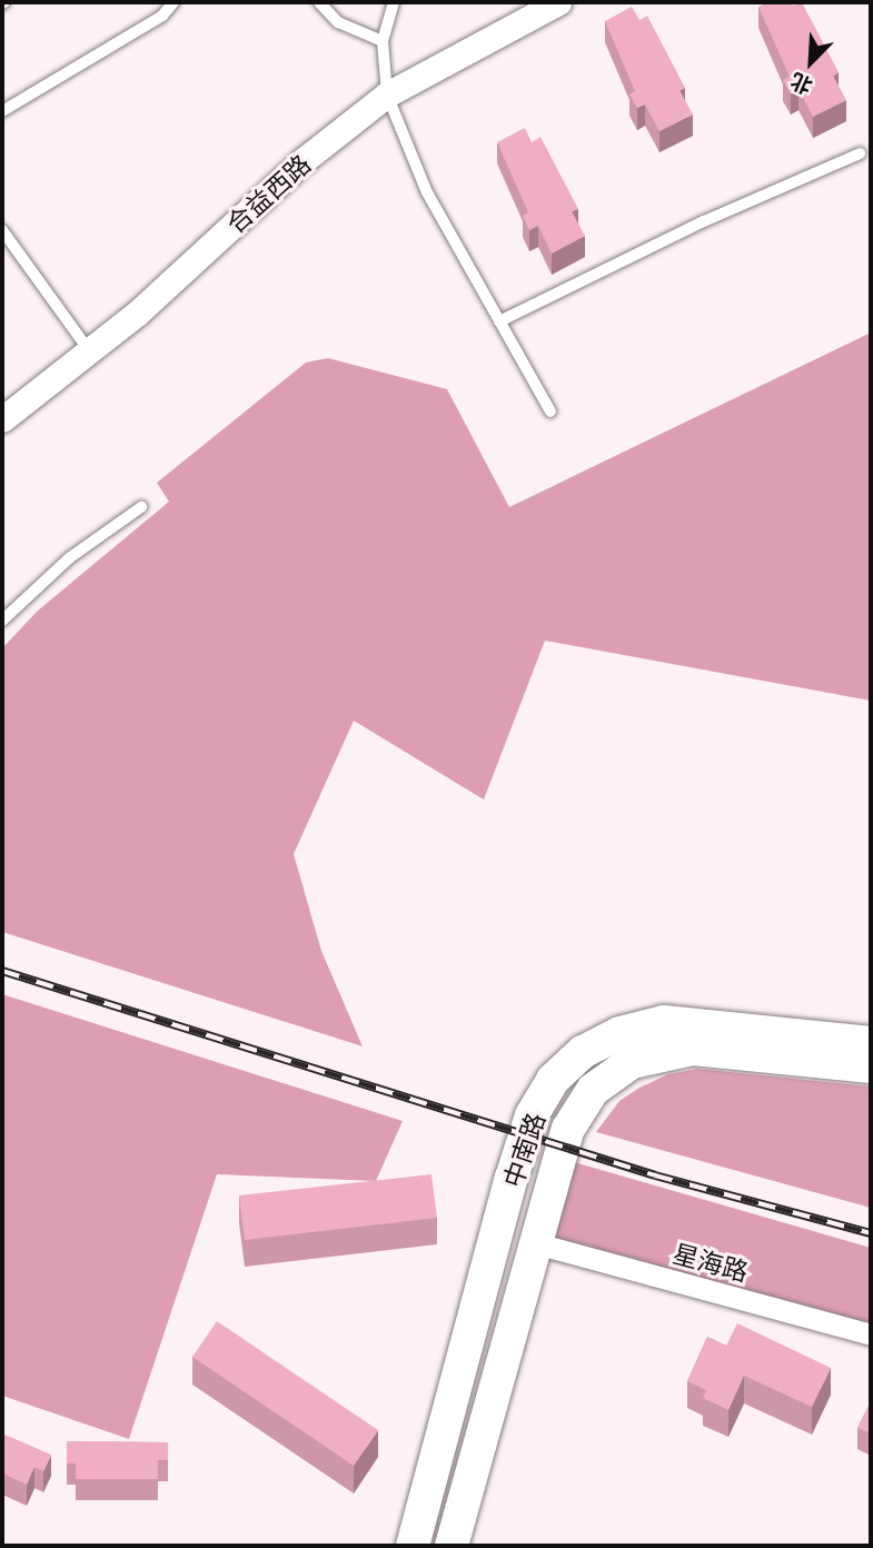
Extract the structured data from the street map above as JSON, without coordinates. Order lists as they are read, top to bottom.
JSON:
{
  "streets": {
    "main road": ["中南路"],
    "street": ["合益西路", "星海路"]
  },
  "crossings": [
    ["中南路", "星海路"]
  ],
  "north": "bottom left"
}
